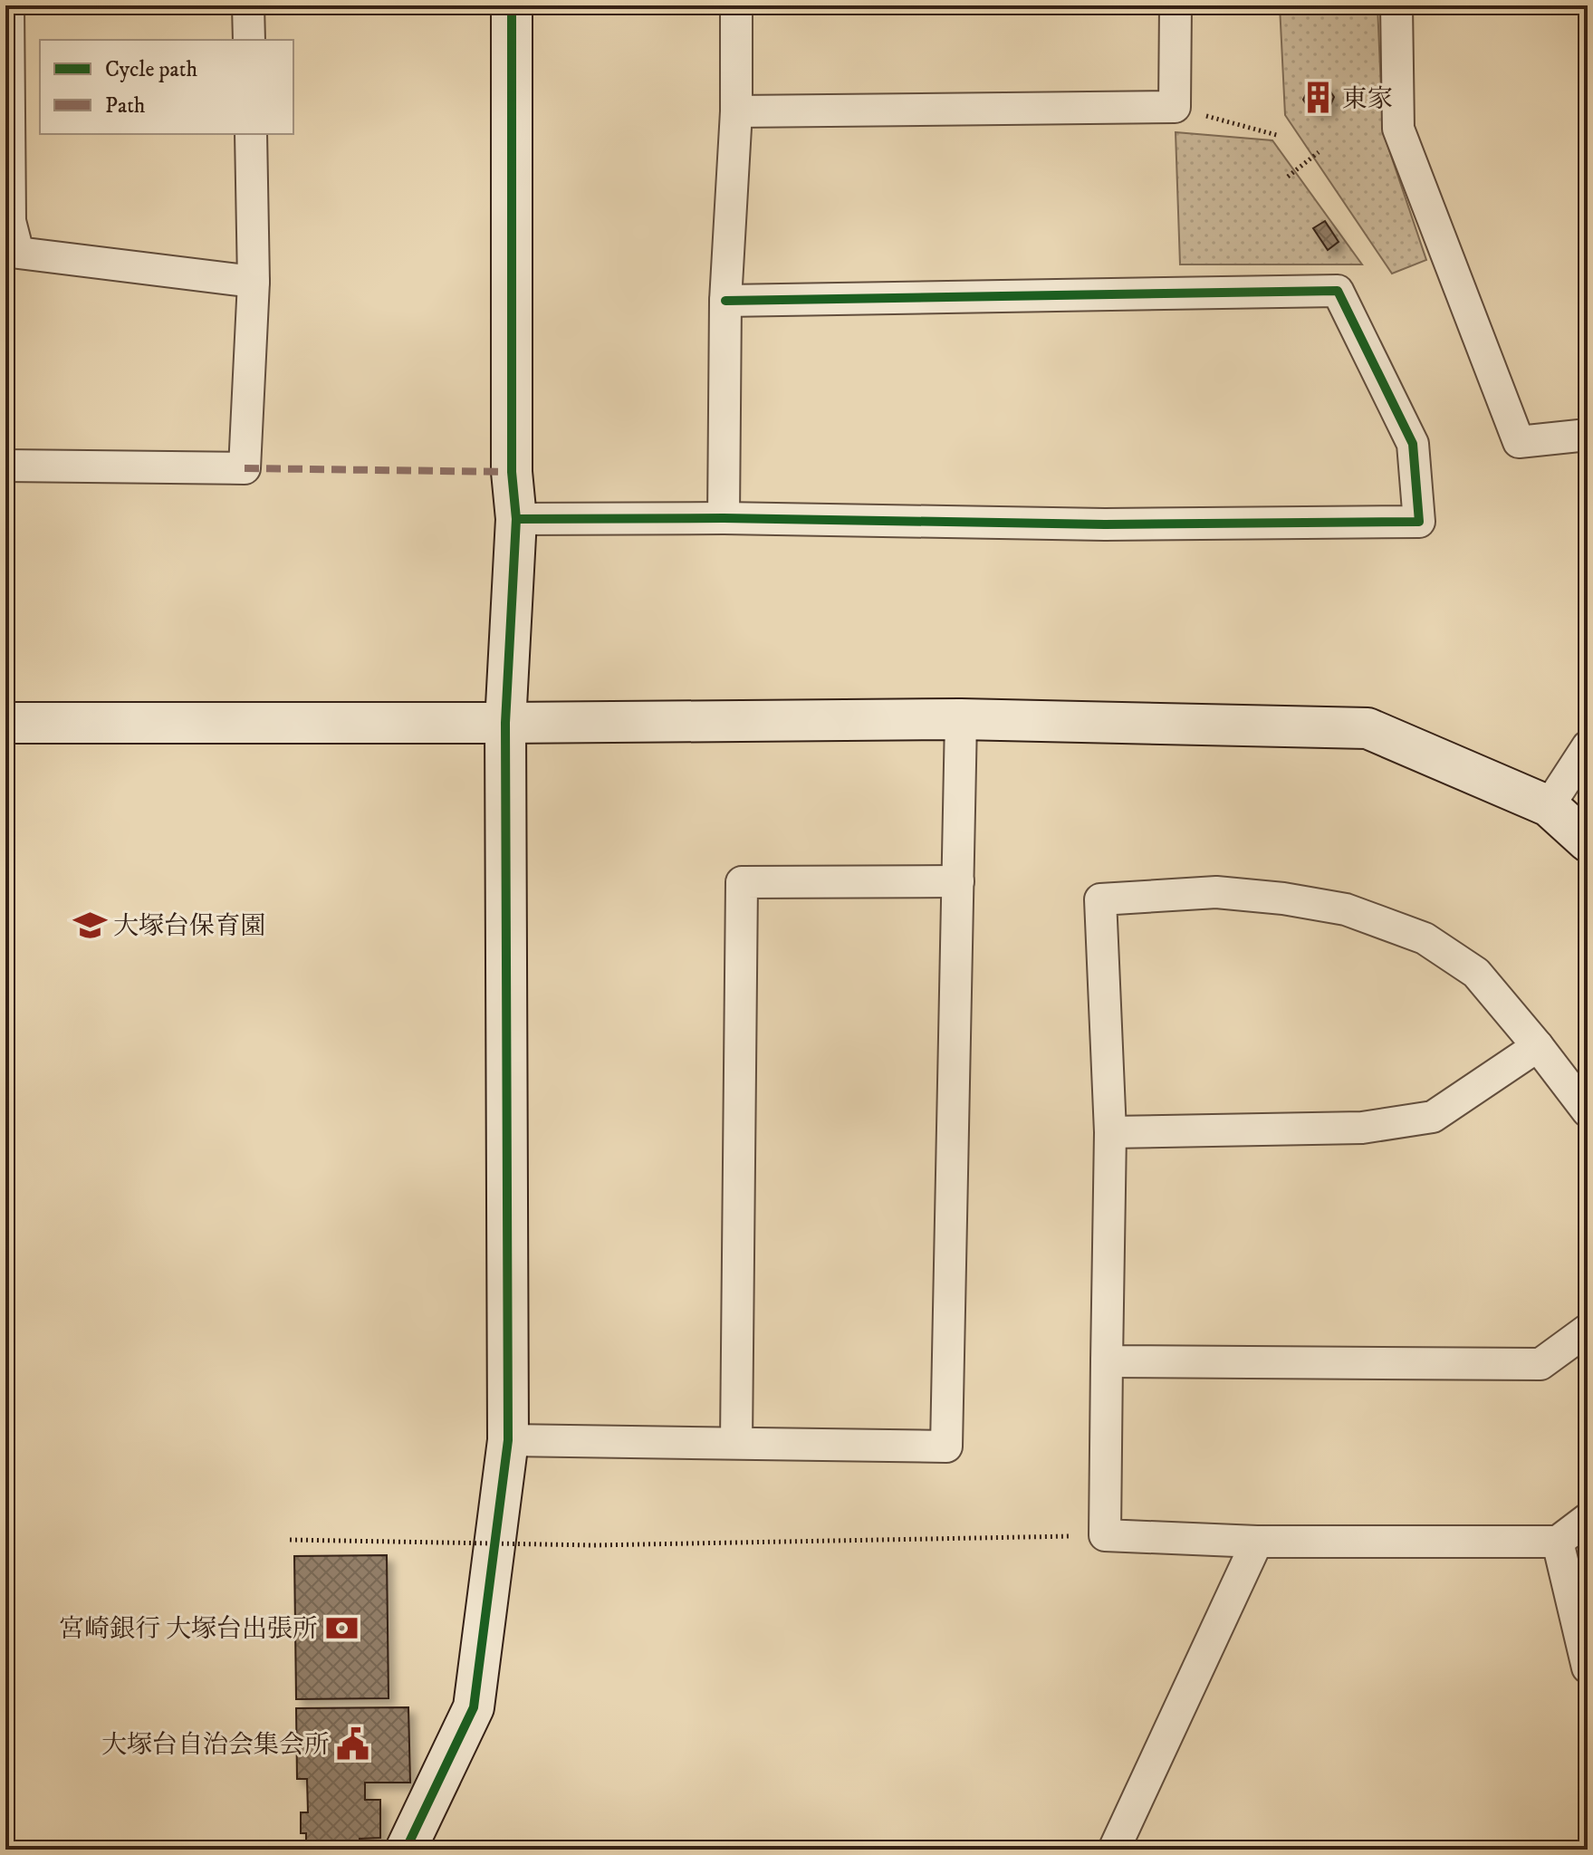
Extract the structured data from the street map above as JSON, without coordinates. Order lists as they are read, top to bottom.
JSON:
{
  "places": {
    "building": ["東家"],
    "school or university": ["大塚台保育園"],
    "bank": ["宮崎銀行 大塚台出張所"],
    "public building": ["大塚台自治会集会所"]
  },
  "legend": ["Cycle path", "Path"]
}
